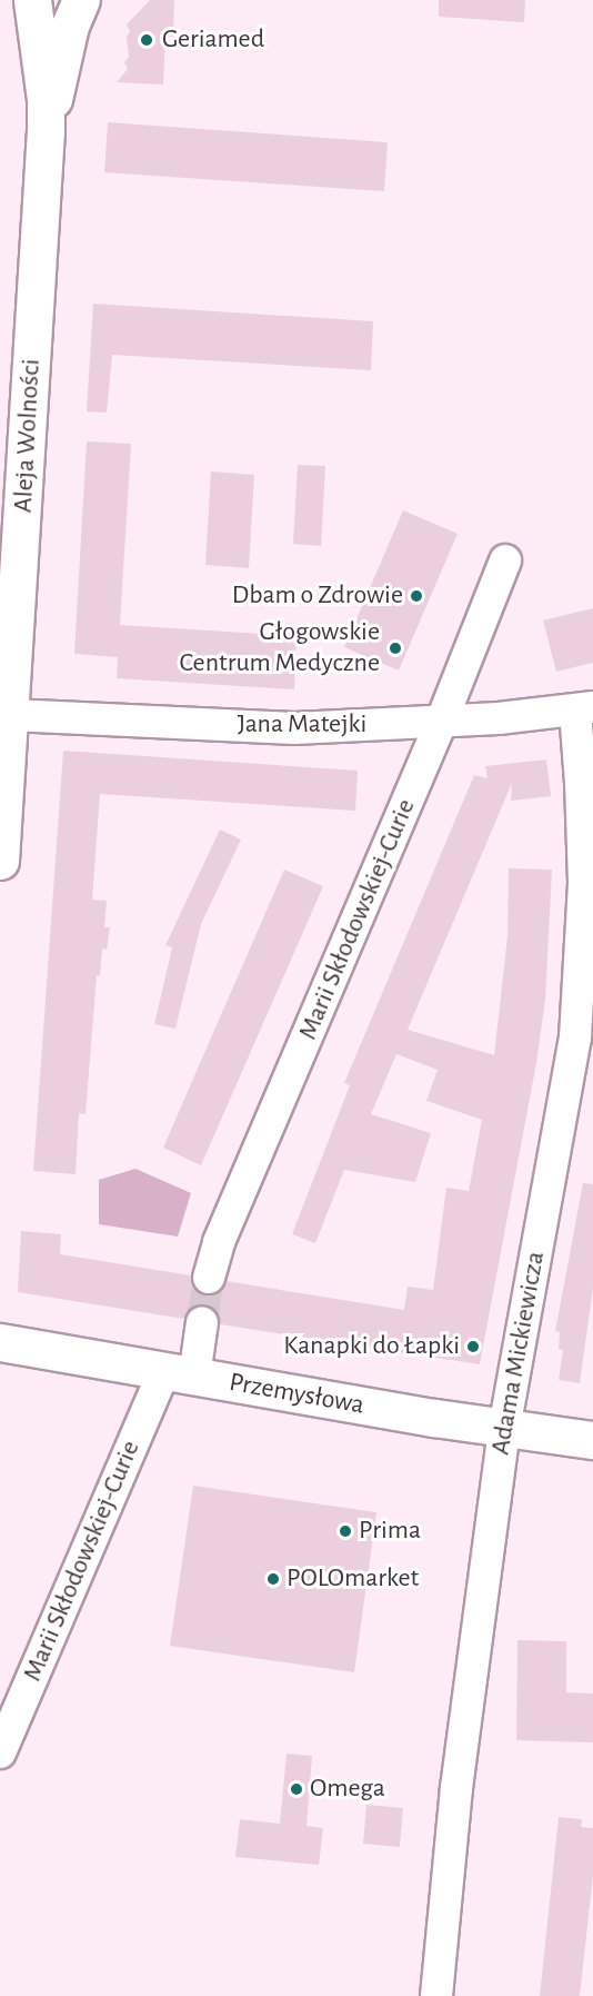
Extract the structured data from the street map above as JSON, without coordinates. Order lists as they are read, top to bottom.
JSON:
{
  "streets": {
    "street": [
      "Aleja Wolności",
      "Jana Matejki",
      "Marii Skłodowskiej-Curie",
      "Adama Mickiewicza",
      "Przemysłowa"
    ]
  },
  "crossings": [
    ["Aleja Wolności", "Jana Matejki"],
    ["Jana Matejki", "Marii Skłodowskiej-Curie"],
    ["Jana Matejki", "Adama Mickiewicza"],
    ["Marii Skłodowskiej-Curie", "Przemysłowa"],
    ["Adama Mickiewicza", "Przemysłowa"]
  ],
  "places": [
    "Geriamed",
    "Dbam o Zdrowie",
    "Głogowskie Centrum Medyczne",
    "Kanapki do Łapki",
    "Prima",
    "POLOmarket",
    "Omega"
  ]
}
